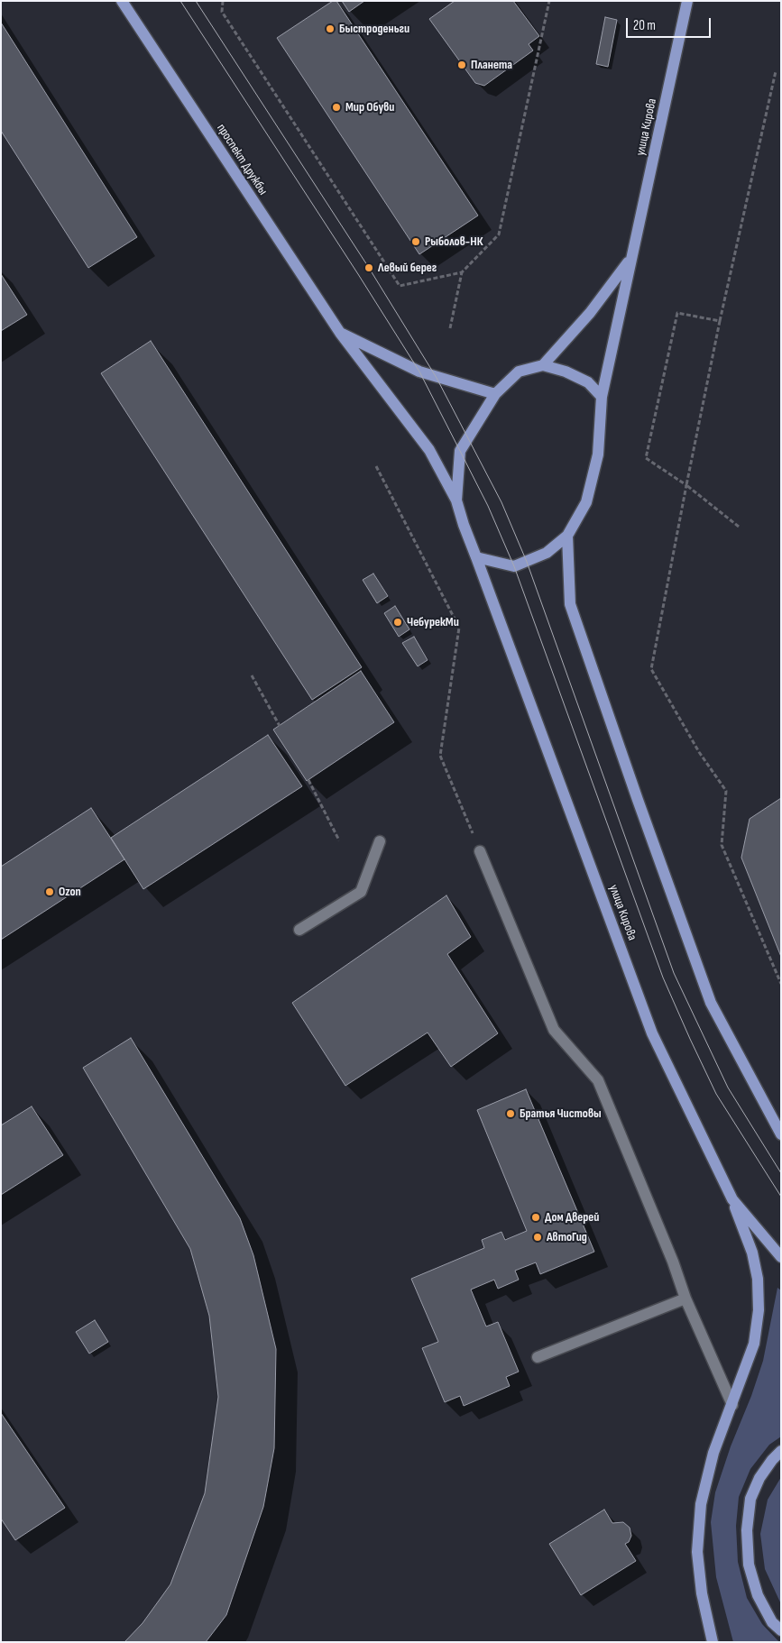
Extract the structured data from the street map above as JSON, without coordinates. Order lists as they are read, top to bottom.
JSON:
{
  "streets": {
    "main road": ["улица Кирова", "проспект Дружбы"]
  },
  "crossings": [
    ["улица Кирова", "проспект Дружбы"]
  ],
  "places": [
    "Быстроденьги",
    "Планета",
    "Мир Обуви",
    "Рыболов-НК",
    "Левый берег",
    "ЧебурекМи",
    "Ozon",
    "Братья Чистовы",
    "Дом Дверей",
    "АвтоГид"
  ],
  "scale_bar": "20 m"
}
